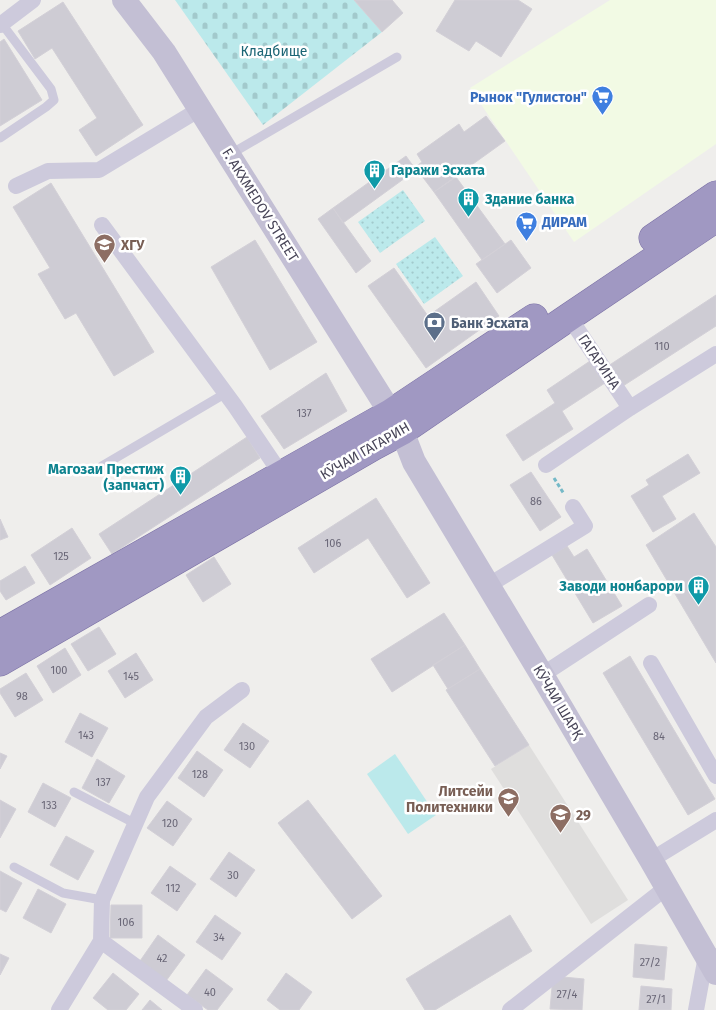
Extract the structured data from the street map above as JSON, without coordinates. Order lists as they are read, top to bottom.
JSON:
{
  "streets": {
    "highway": ["КӮЧАИ ГАГАРИН"],
    "main road": ["F. AKXMEDOV STREET", "КӮЧАИ ШАРҚ"],
    "street": ["ГАГАРИНА"]
  },
  "crossings": [
    ["F. AKXMEDOV STREET", "КӮЧАИ ГАГАРИН"],
    ["F. AKXMEDOV STREET", "КӮЧАИ ШАРҚ"],
    ["ГАГАРИНА", "КӮЧАИ ГАГАРИН"],
    ["КӮЧАИ ГАГАРИН", "КӮЧАИ ШАРҚ"]
  ],
  "parks": ["Кладбище"],
  "places": {
    "supermarket": ["Рынок \"Гулистон\"", "ДИРАМ"],
    "building": [
      "Гаражи Эсхата",
      "Здание банка",
      "Магозаи Престиж (запчаст)",
      "Заводи нонбарори"
    ],
    "school or university": ["ХГУ", "Литсейи Политехники", "29"],
    "bank": ["Банк Эсхата"]
  },
  "house_numbers": [
    "110",
    "137",
    "86",
    "106",
    "125",
    "100",
    "145",
    "98",
    "143",
    "84",
    "130",
    "128",
    "137",
    "133",
    "120",
    "30",
    "112",
    "106",
    "34",
    "42",
    "27/2",
    "40",
    "27/4",
    "27/1"
  ]
}
